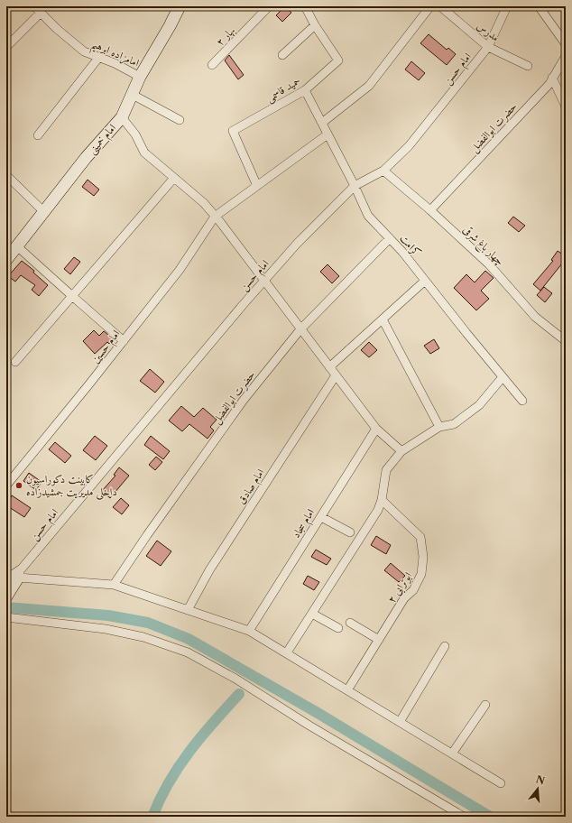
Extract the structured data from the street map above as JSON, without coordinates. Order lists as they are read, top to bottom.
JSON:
{
  "streets": {
    "street": [
      "مدرس",
      "بهار ۲",
      "امامزاده ابرهیم",
      "امام حسن",
      "حمید قاسمی",
      "حضرت ابوالفضل",
      "امام خمینی",
      "کرامت",
      "چهار باغ شرقی",
      "امام حسین",
      "امام صادق",
      "امام سجاد",
      "ابوترابی ۲"
    ]
  },
  "crossings": [
    ["مدرس", "امام حسن"],
    ["امامزاده ابرهیم", "امام خمینی"],
    ["امام حسن", "کرامت"],
    ["امام حسن", "چهار باغ شرقی"],
    ["حمید قاسمی", "کرامت"],
    ["حضرت ابوالفضل", "کرامت"],
    ["حضرت ابوالفضل", "چهار باغ شرقی"]
  ],
  "places": ["کابینت دکوراسیون داخلی مدیریت جمشیدزاده"],
  "north": "top"
}
